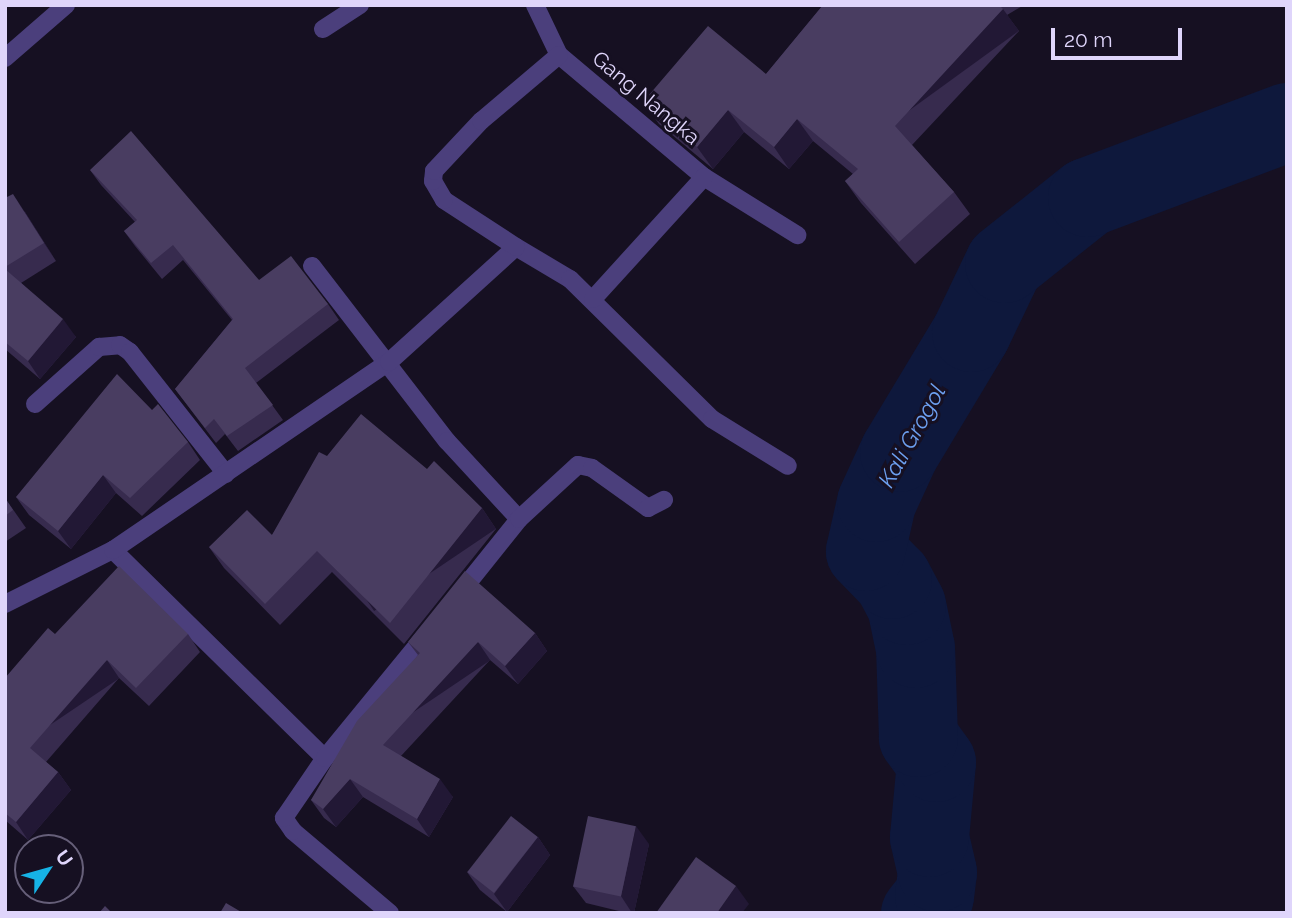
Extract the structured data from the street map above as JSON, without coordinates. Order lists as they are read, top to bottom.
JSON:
{
  "streets": {
    "street": ["Gang Nangka"]
  },
  "water": ["Kali Grogol"],
  "scale_bar": "20 m",
  "north": "top right"
}
